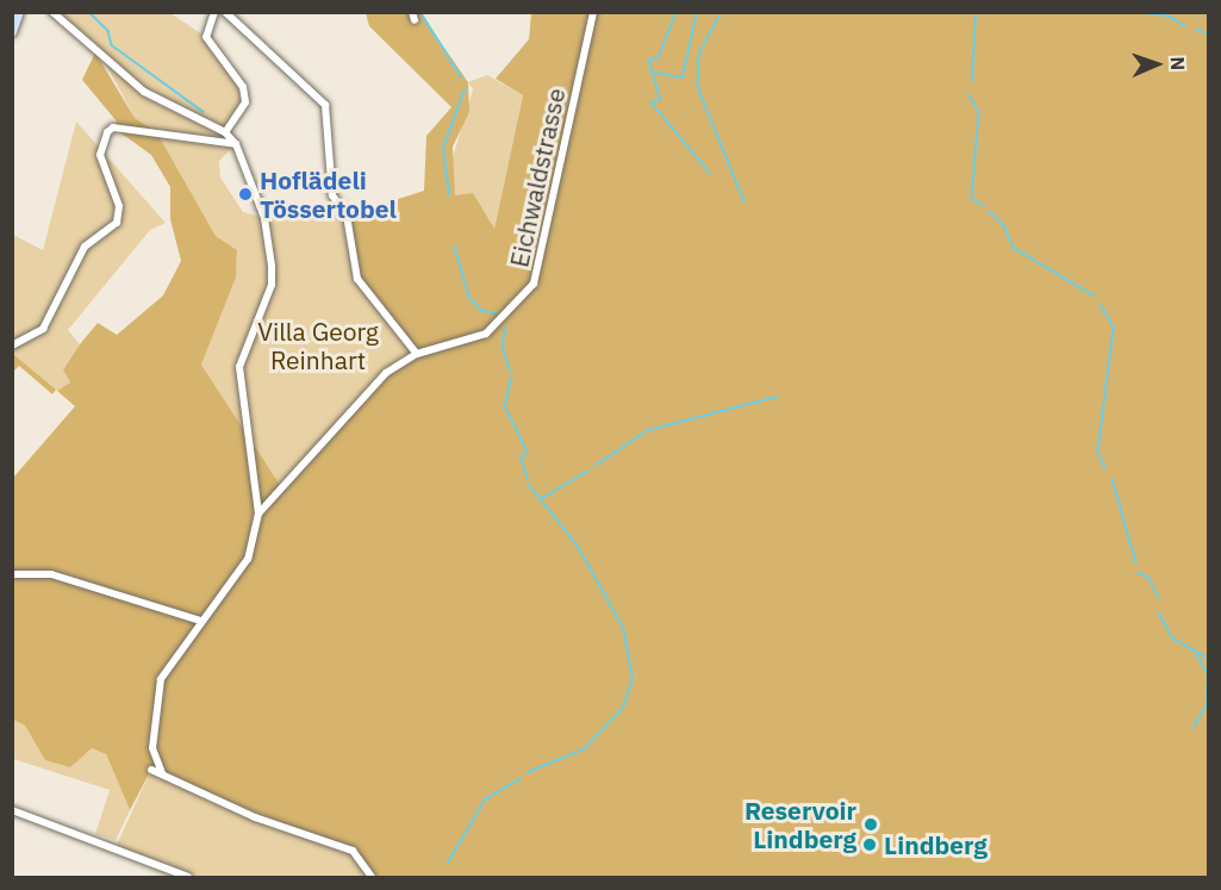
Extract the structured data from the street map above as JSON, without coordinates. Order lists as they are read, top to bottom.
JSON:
{
  "streets": {
    "street": ["Eichwaldstrasse"]
  },
  "parks": ["Villa Georg Reinhart"],
  "places": ["Hoflädeli Tössertobel", "Reservoir Lindberg", "Lindberg"],
  "north": "right"
}
